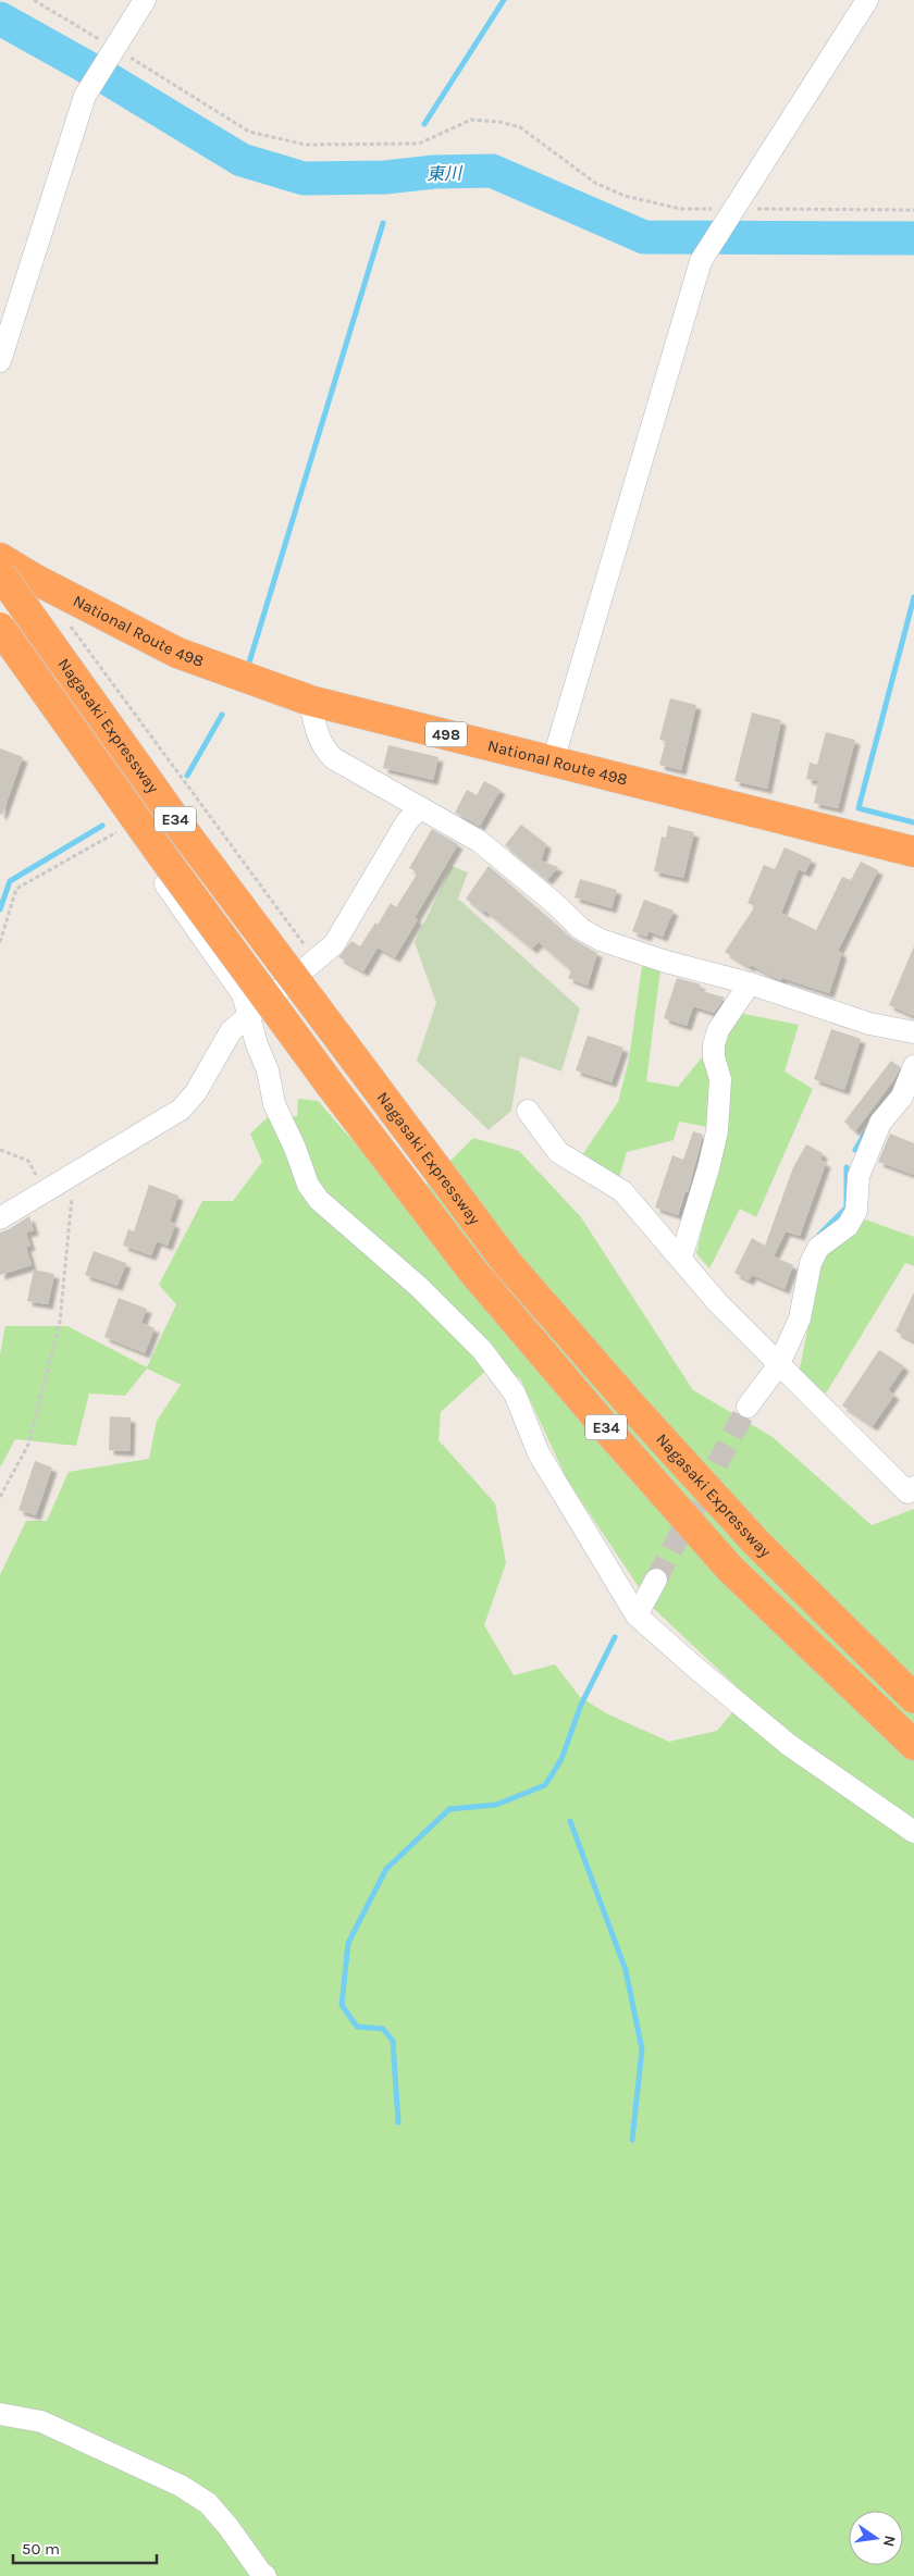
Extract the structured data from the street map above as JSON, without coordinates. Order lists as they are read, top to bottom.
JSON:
{
  "streets": {
    "highway": [
      "National Route 498",
      "Nagasaki Expressway",
      "498",
      "E34"
    ]
  },
  "water": ["東川"],
  "scale_bar": "50 m",
  "north": "right"
}
